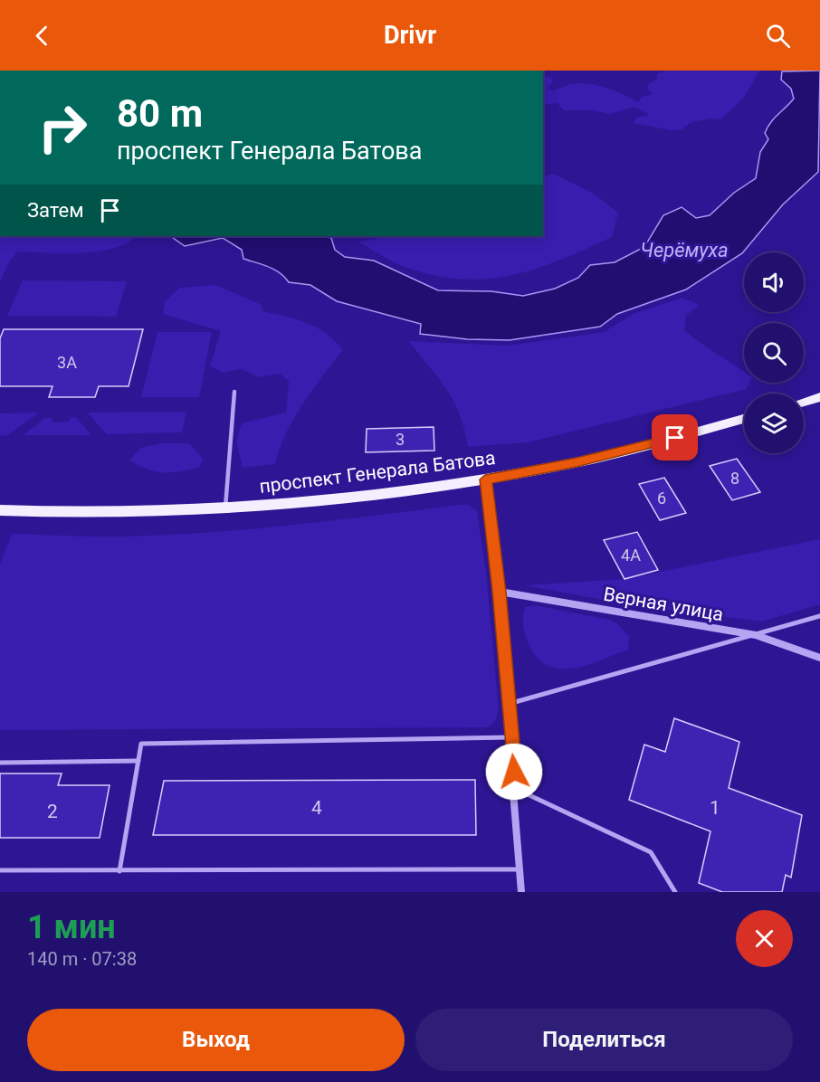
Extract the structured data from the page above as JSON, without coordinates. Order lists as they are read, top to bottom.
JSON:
{
  "streets": {
    "main road": ["проспект Генерала Батова"],
    "street": ["Верная улица"]
  },
  "water": ["Черёмуха"],
  "house_numbers": [
    "3А",
    "3",
    "8",
    "6",
    "4А",
    "4",
    "1",
    "2"
  ],
  "page": {
    "header": "Drivr",
    "turn": ["80 m", "проспект Генерала Батова"],
    "then": "Затем",
    "heading": ["1 мин", "140 m · 07:38"],
    "buttons": ["Выход", "Поделиться"]
  }
}
